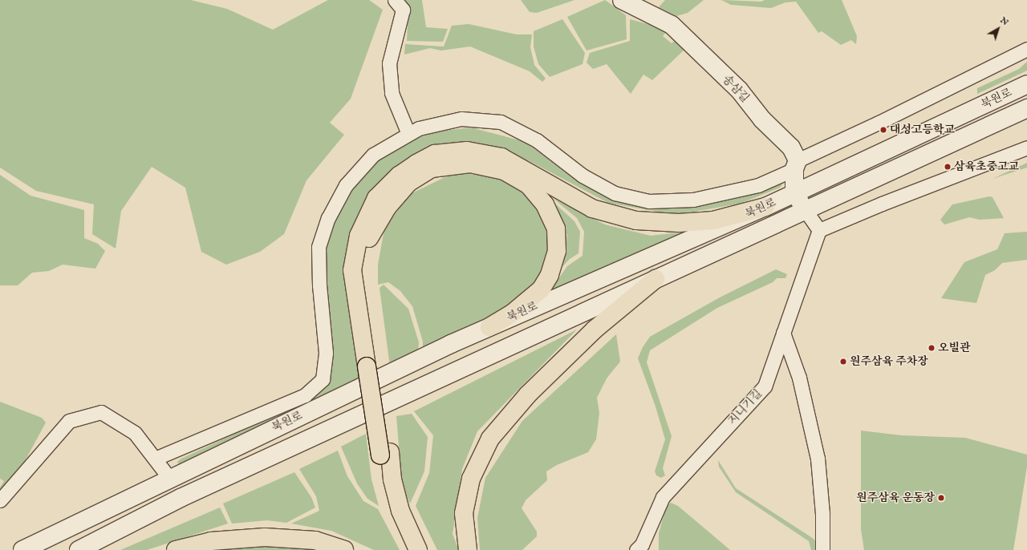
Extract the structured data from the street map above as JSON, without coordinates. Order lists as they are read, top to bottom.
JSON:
{
  "streets": {
    "street": ["송삼길", "북원로", "지니기길"]
  },
  "crossings": [
    ["송삼길", "북원로"]
  ],
  "places": [
    "대성고등학교",
    "삼육초중고교",
    "오빌관",
    "원주삼육 주차장",
    "원주삼육 운동장"
  ],
  "north": "top right"
}
